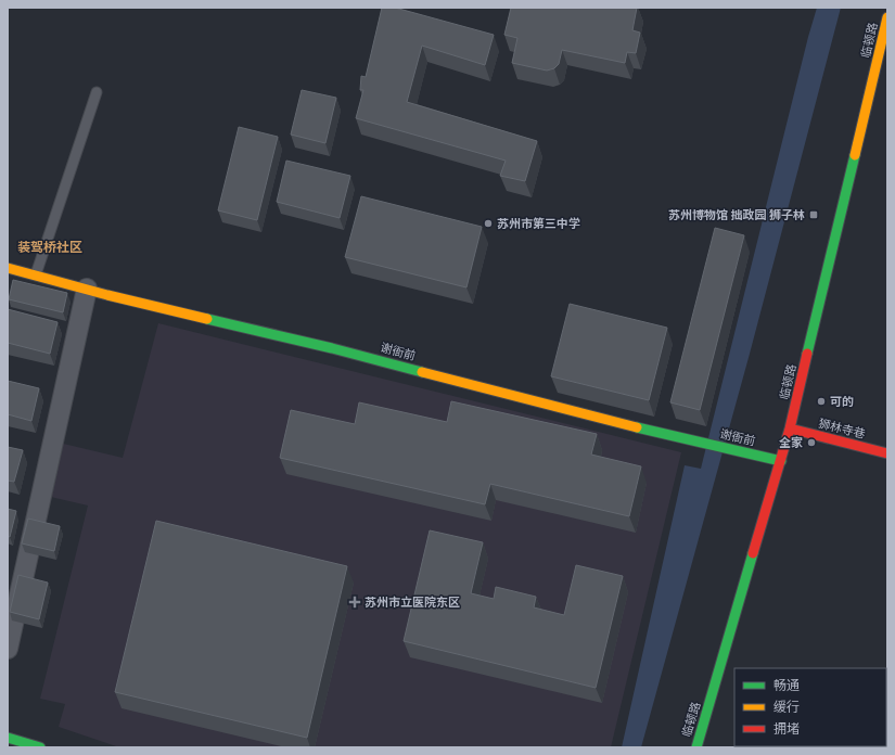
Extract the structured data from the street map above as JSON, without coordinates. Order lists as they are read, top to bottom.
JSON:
{
  "streets": {
    "street": ["临顿路", "谢衙前", "狮林寺巷"]
  },
  "crossings": [
    ["临顿路", "谢衙前"],
    ["临顿路", "狮林寺巷"]
  ],
  "districts": ["装驾桥社区"],
  "places": {
    "transit": ["苏州博物馆 拙政园 狮子林"],
    "other": ["苏州市第三中学", "可的", "全家"],
    "health": ["苏州市立医院东区"]
  },
  "legend": ["畅通", "缓行", "拥堵"]
}
